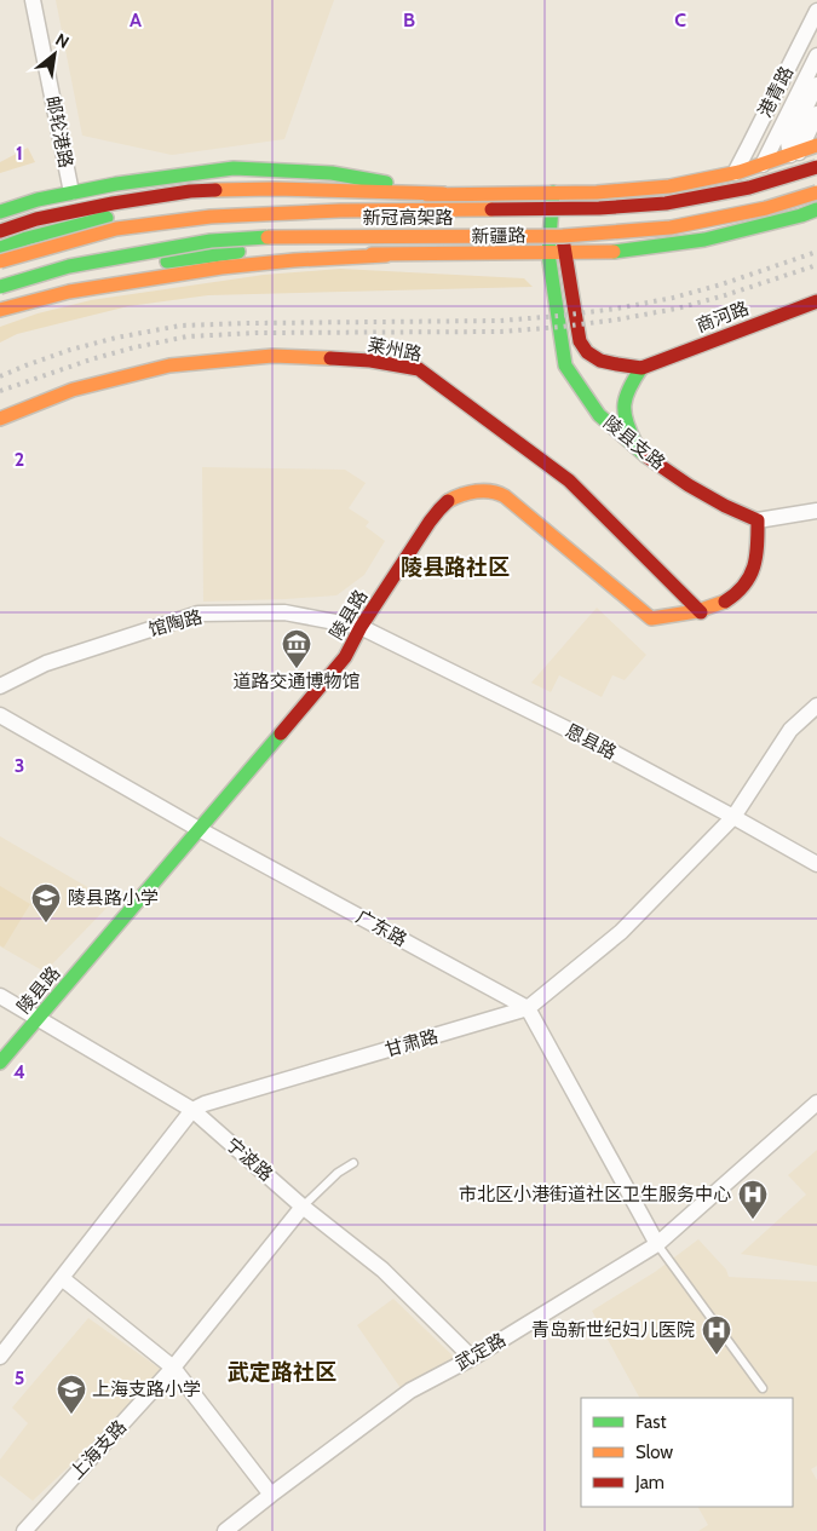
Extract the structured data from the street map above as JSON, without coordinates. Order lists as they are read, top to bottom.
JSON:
{
  "streets": {
    "main road": [
      "新冠高架路",
      "新疆路",
      "商河路",
      "莱州路",
      "陵县支路",
      "陵县路"
    ],
    "street": [
      "港青路",
      "邮轮港路",
      "馆陶路",
      "恩县路",
      "广东路",
      "甘肃路",
      "宁波路",
      "武定路",
      "上海支路"
    ]
  },
  "crossings": [
    ["新疆路", "陵县支路"],
    ["莱州路", "陵县路"],
    ["陵县支路", "陵县路"],
    ["陵县路", "馆陶路"],
    ["陵县路", "恩县路"],
    ["陵县路", "广东路"],
    ["陵县路", "宁波路"],
    ["馆陶路", "恩县路"],
    ["恩县路", "甘肃路"],
    ["广东路", "甘肃路"],
    ["甘肃路", "宁波路"],
    ["宁波路", "武定路"],
    ["宁波路", "上海支路"]
  ],
  "districts": ["陵县路社区", "武定路社区"],
  "places": {
    "museum": ["道路交通博物馆"],
    "school or university": ["陵县路小学", "上海支路小学"],
    "hospital": ["市北区小港街道社区卫生服务中心", "青岛新世纪妇儿医院"]
  },
  "legend": ["Fast", "Slow", "Jam"],
  "north": "top right",
  "grid": {
    "columns": ["A", "B", "C"],
    "rows": [
      "1",
      "2",
      "3",
      "4",
      "5"
    ]
  }
}
